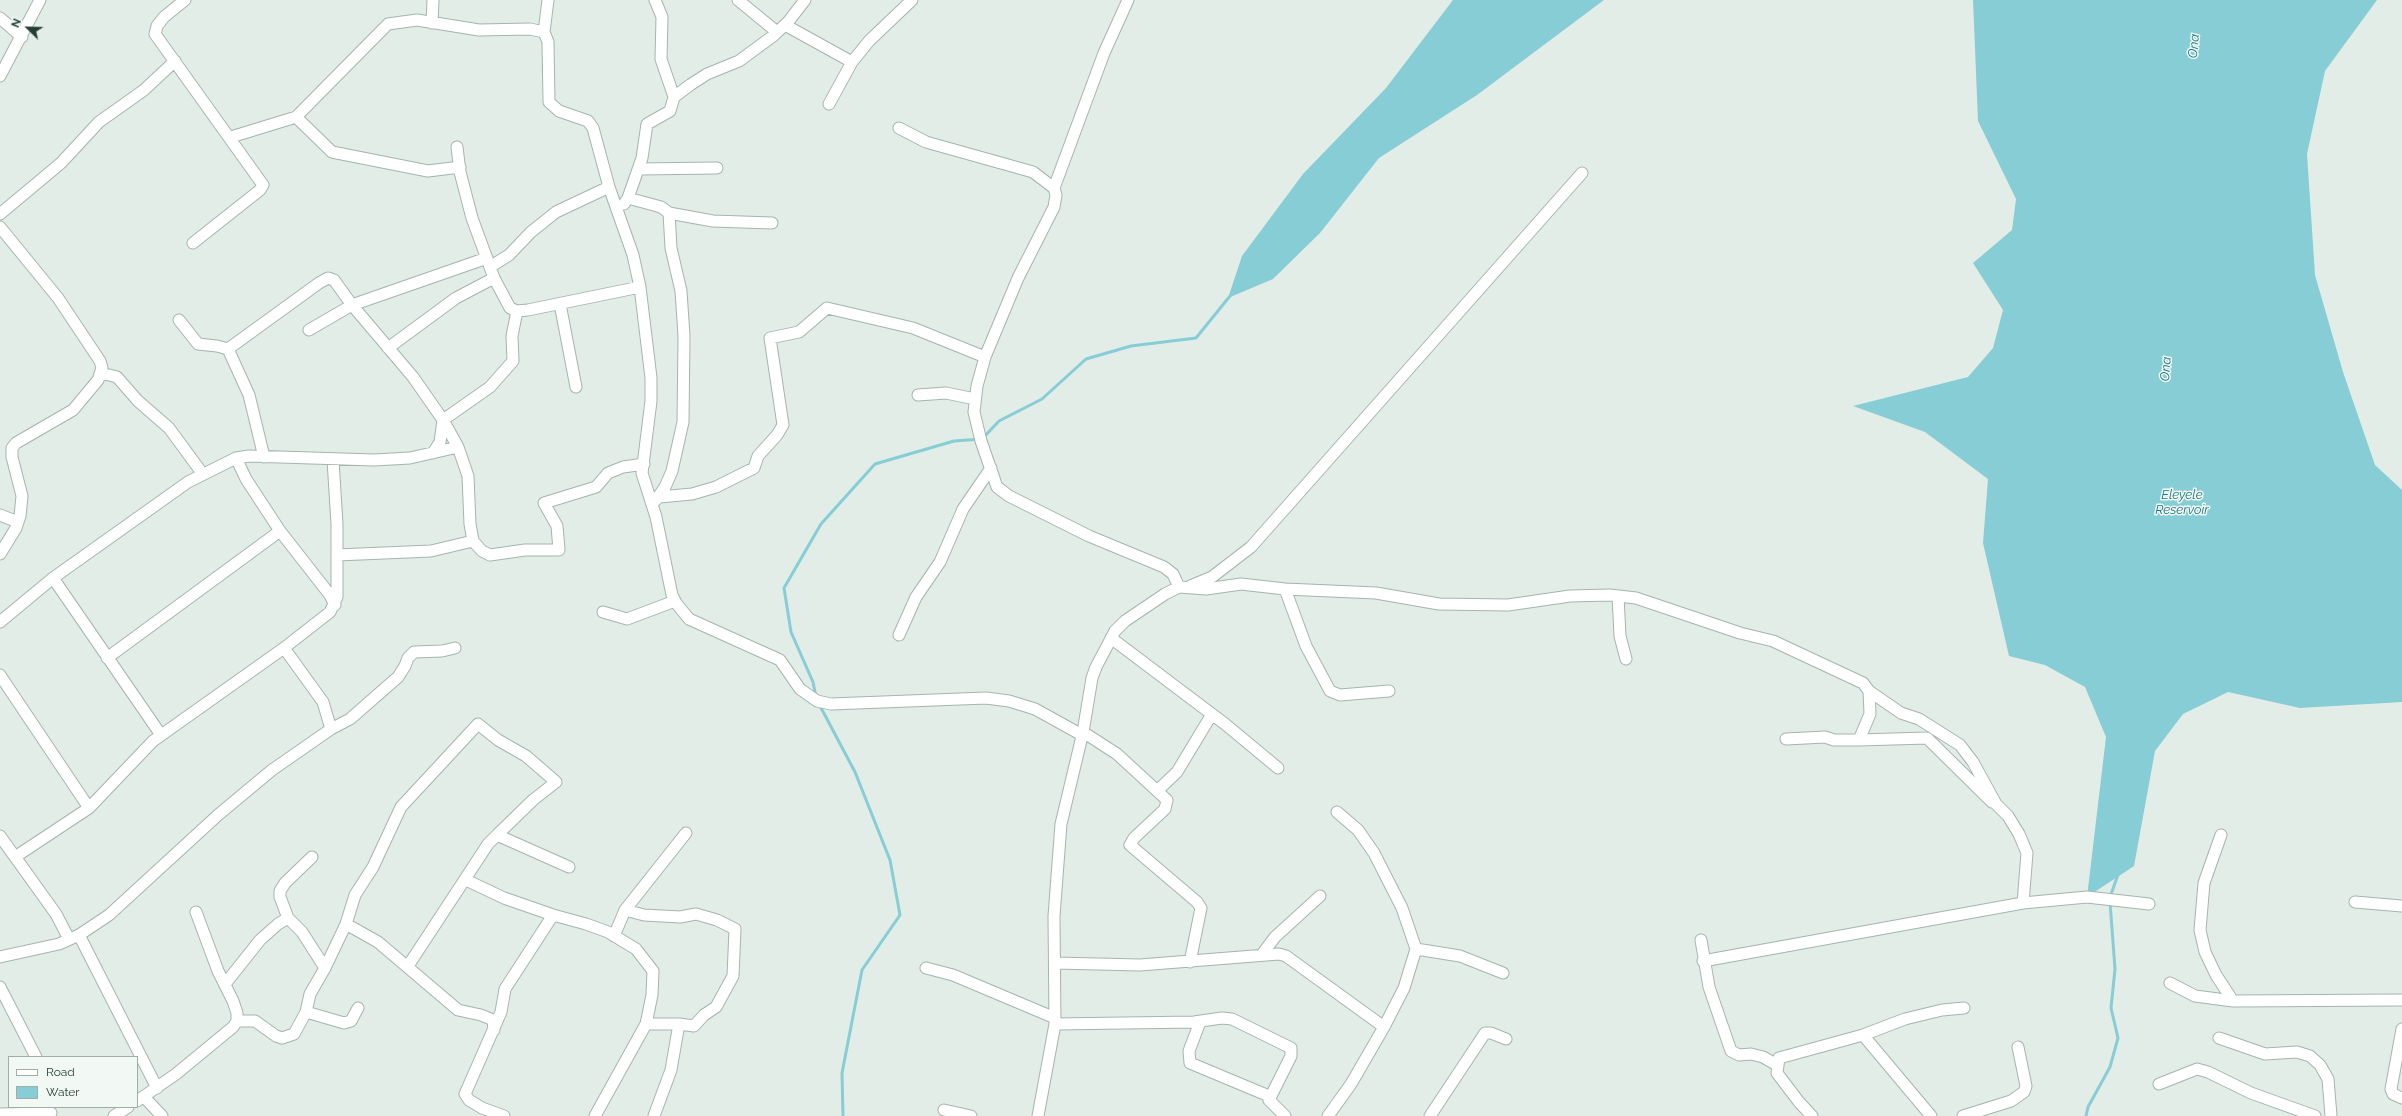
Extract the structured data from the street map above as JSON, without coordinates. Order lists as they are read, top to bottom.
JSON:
{
  "water": ["Ona", "Eleyele Reservoir"],
  "legend": ["Road", "Water"],
  "north": "top left"
}
